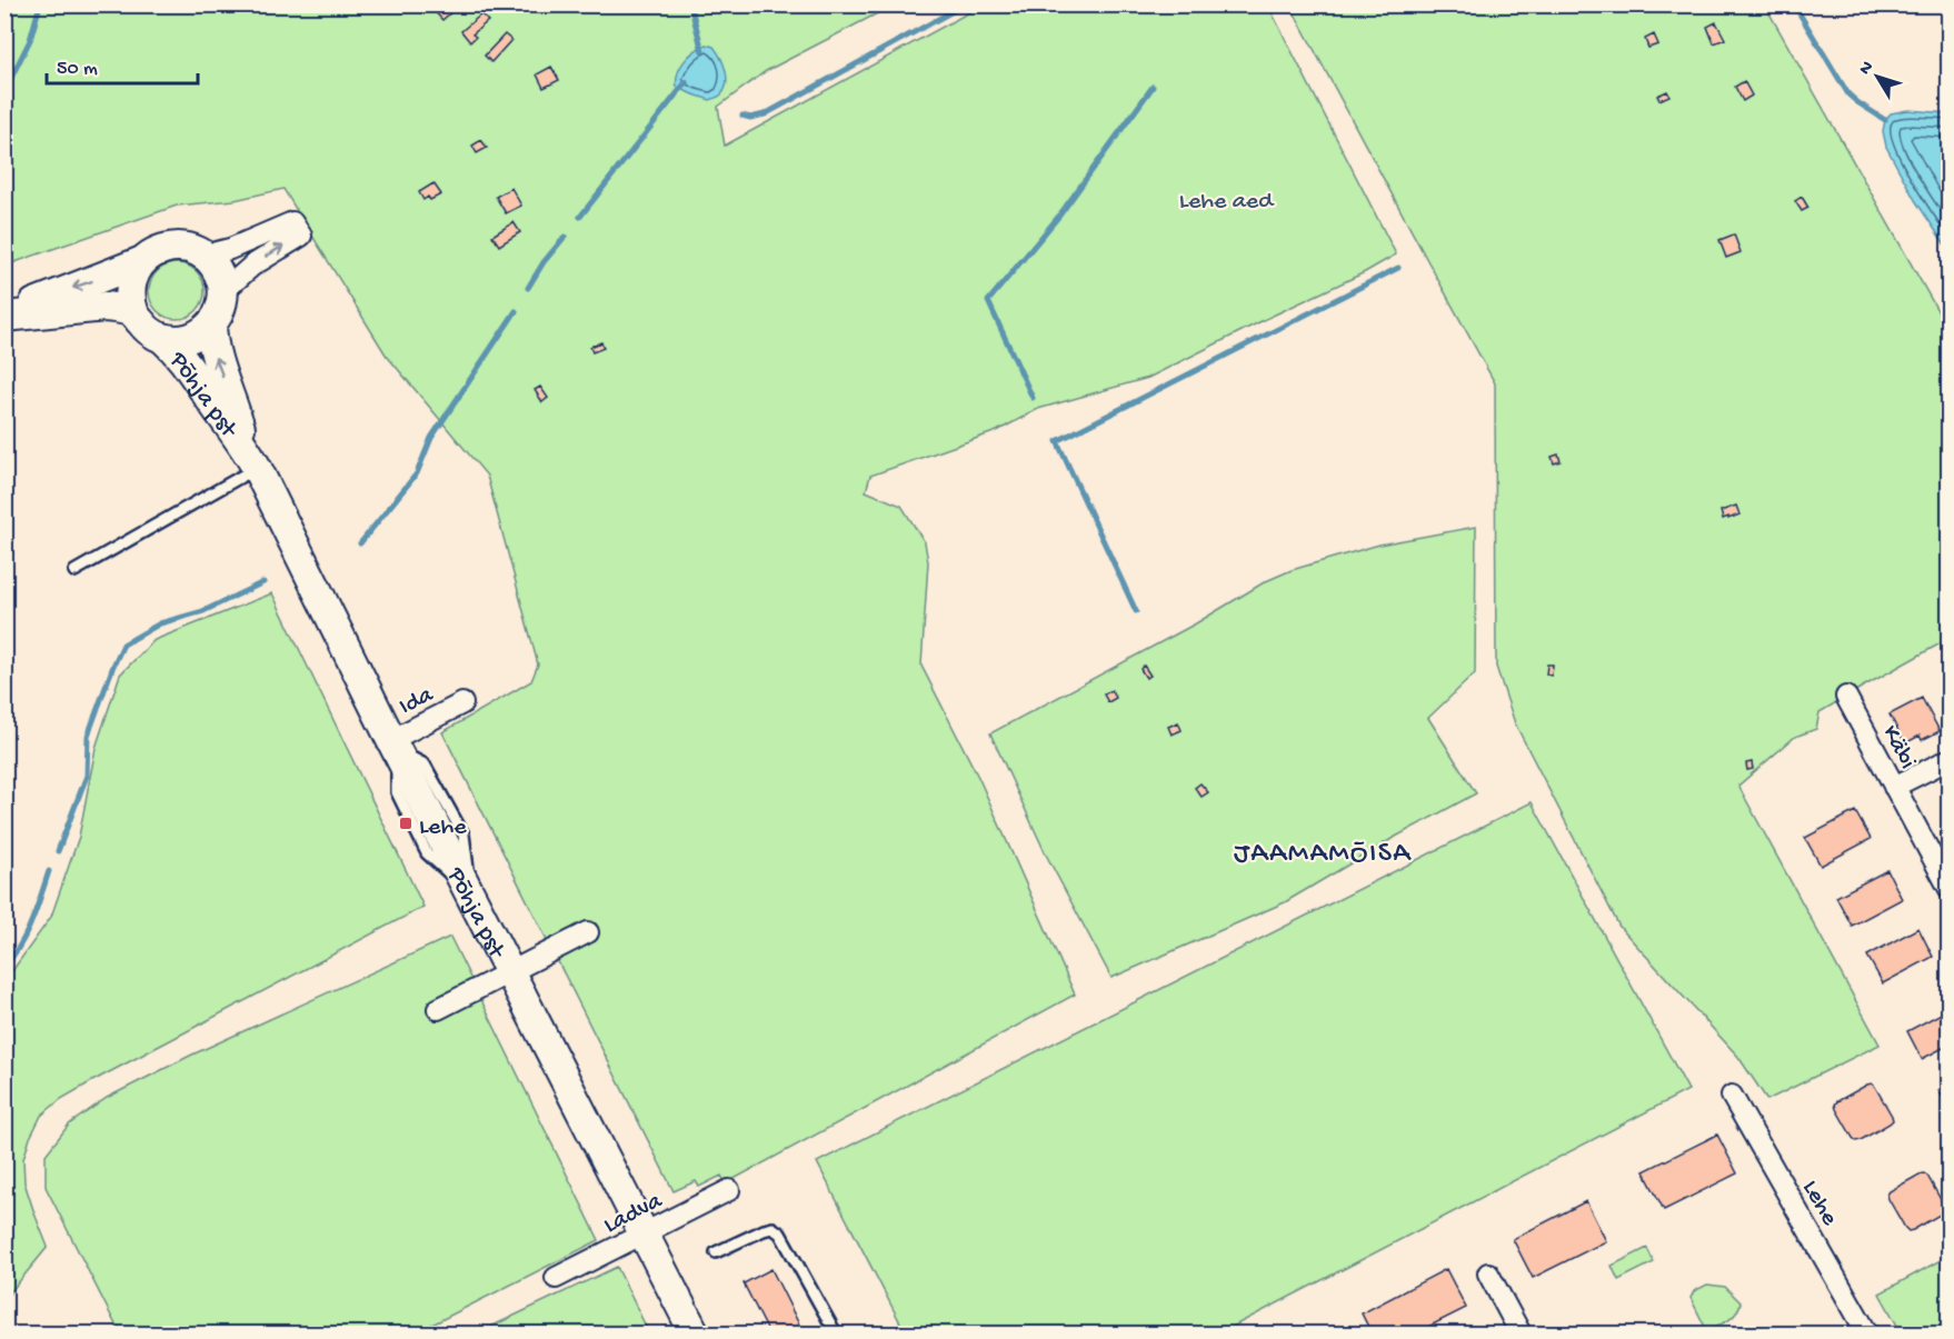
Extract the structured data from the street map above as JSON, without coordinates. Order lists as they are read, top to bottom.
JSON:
{
  "streets": {
    "street": [
      "Põhja pst",
      "Ida",
      "Käbi",
      "Lehe",
      "Ladva"
    ]
  },
  "crossings": [
    ["Põhja pst", "Ida"],
    ["Põhja pst", "Ladva"]
  ],
  "districts": ["JAAMAMÕISA"],
  "parks": ["Lehe aed"],
  "places": {
    "transit": ["Lehe"]
  },
  "scale_bar": "50 m",
  "north": "top left"
}
